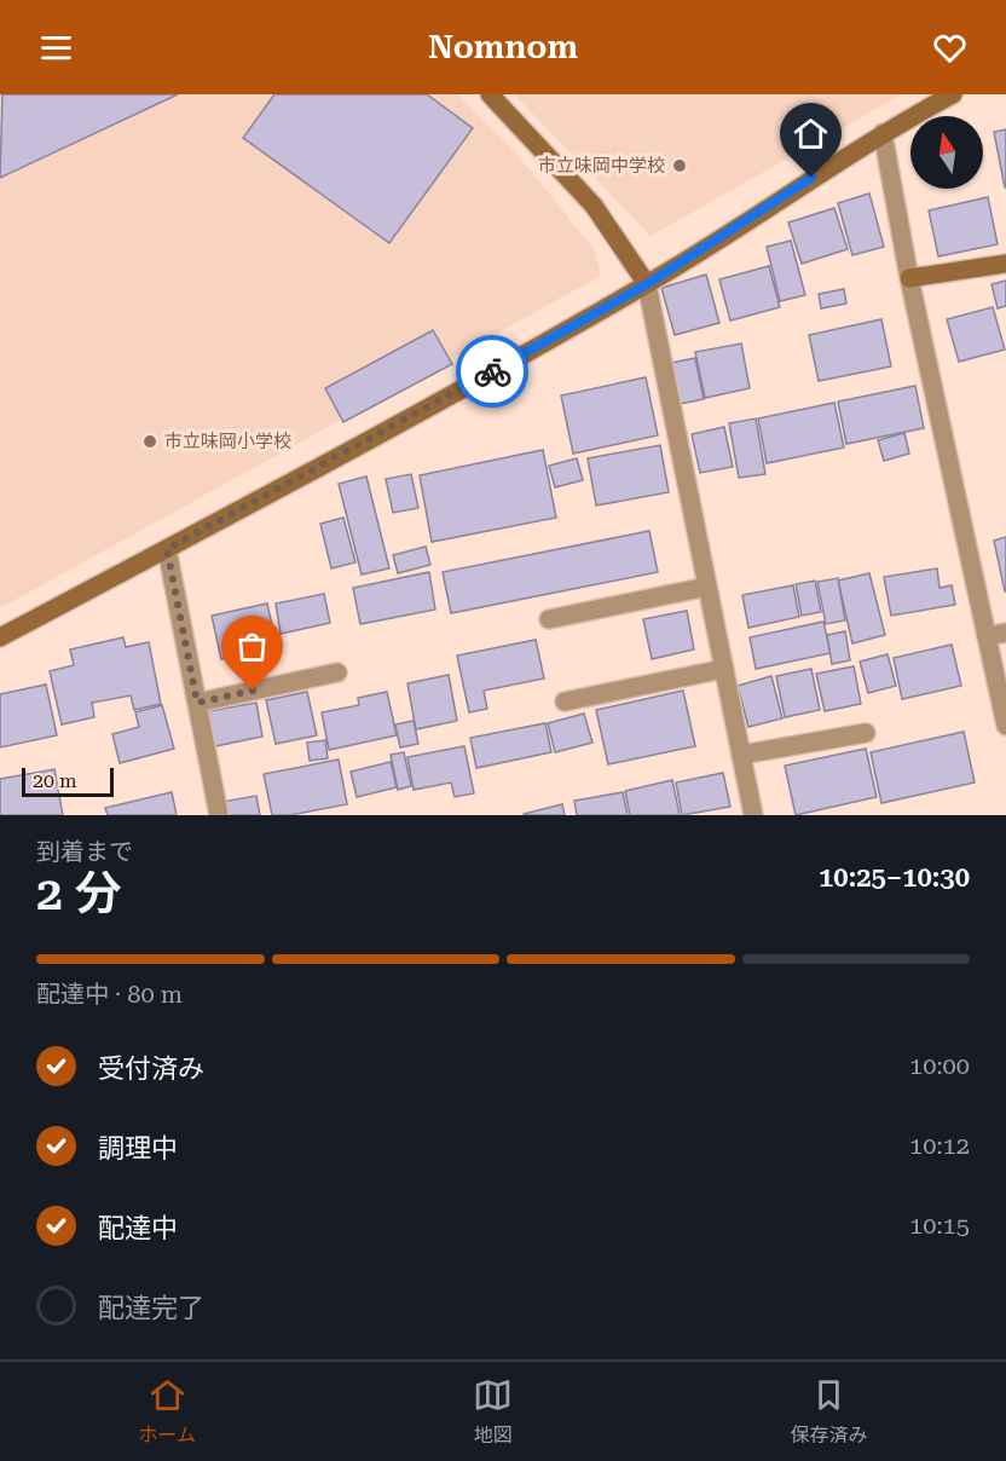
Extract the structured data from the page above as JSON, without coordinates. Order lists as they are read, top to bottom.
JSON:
{
  "places": ["市立味岡中学校", "市立味岡小学校"],
  "scale_bar": "20 m",
  "north": "top",
  "page": {
    "header": "Nomnom",
    "scale": "20 m",
    "heading": ["2 分", "到着まで", "10:25–10:30"],
    "bar": "配達中 · 80 m",
    "list": [
      ["受付済み", "10:00"],
      ["調理中", "10:12"],
      ["配達中", "10:15"],
      "配達完了"
    ],
    "tabs": ["ホーム", "地図", "保存済み"]
  }
}
